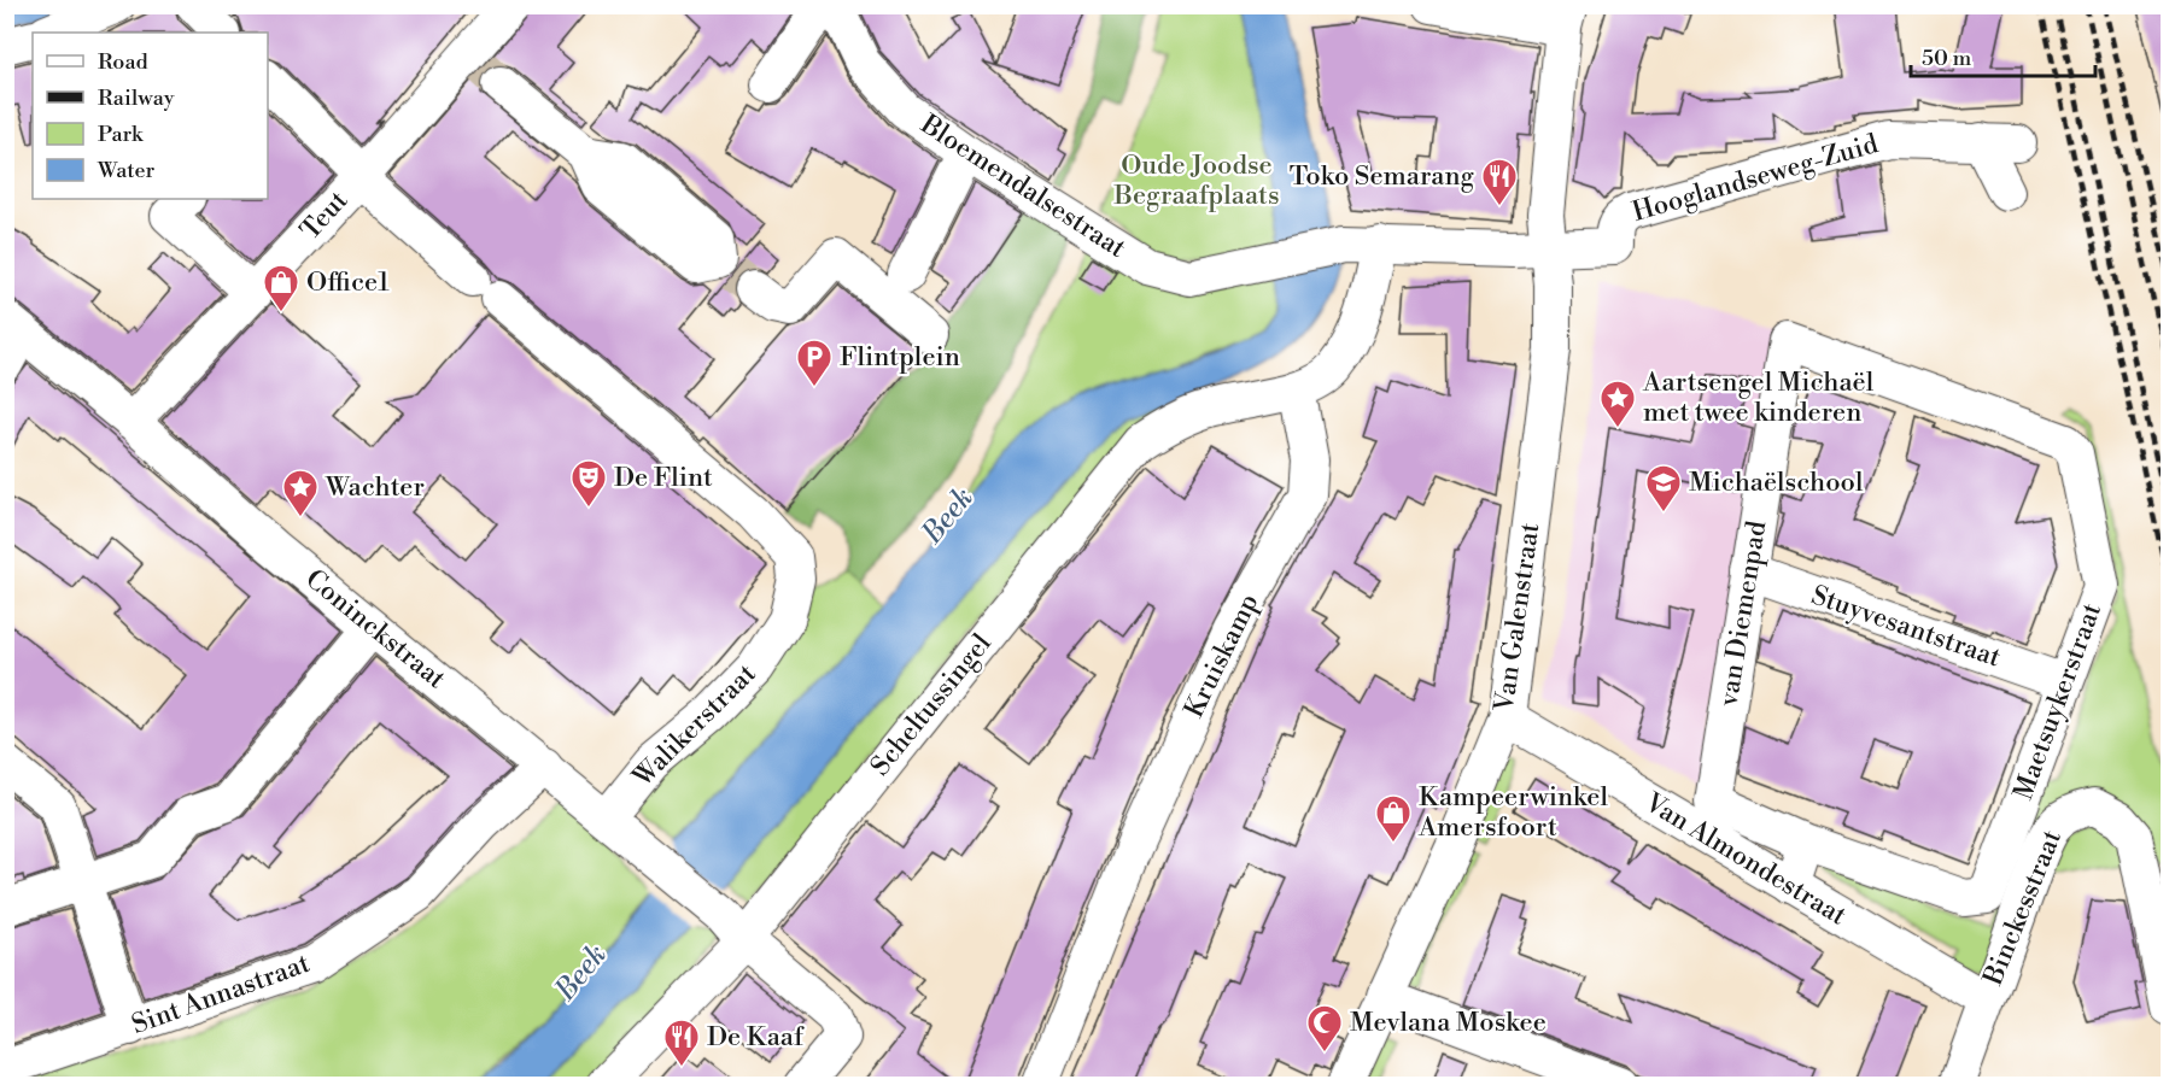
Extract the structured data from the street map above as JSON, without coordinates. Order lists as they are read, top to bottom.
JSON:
{
  "streets": {
    "street": [
      "Hooglandseweg-Zuid",
      "Bloemendalsestraat",
      "Teut",
      "van Diemenpad",
      "Van Galenstraat",
      "Stuyvesantstraat",
      "Coninckstraat",
      "Kruiskamp",
      "Maetsuykerstraat",
      "Scheltussingel",
      "Walikerstraat",
      "Van Almondestraat",
      "Binckesstraat",
      "Sint Annastraat"
    ]
  },
  "crossings": [
    ["Hooglandseweg-Zuid", "Bloemendalsestraat"],
    ["Hooglandseweg-Zuid", "Van Galenstraat"],
    ["Teut", "Coninckstraat"],
    ["Teut", "Walikerstraat"],
    ["van Diemenpad", "Stuyvesantstraat"],
    ["van Diemenpad", "Maetsuykerstraat"],
    ["Van Galenstraat", "Van Almondestraat"],
    ["Stuyvesantstraat", "Maetsuykerstraat"],
    ["Coninckstraat", "Scheltussingel"],
    ["Coninckstraat", "Walikerstraat"],
    ["Coninckstraat", "Sint Annastraat"],
    ["Kruiskamp", "Scheltussingel"],
    ["Van Almondestraat", "Binckesstraat"]
  ],
  "water": ["Beek"],
  "parks": ["Oude Joodse Begraafplaats"],
  "places": {
    "restaurant": ["Toko Semarang", "De Kaaf"],
    "shop": ["Office1", "Kampeerwinkel Amersfoort"],
    "parking": ["Flintplein"],
    "place": ["Aartsengel Michaël met twee kinderen", "Wachter"],
    "theatre": ["De Flint"],
    "school or university": ["Michaëlschool"],
    "mosque": ["Mevlana Moskee"]
  },
  "legend": [
    "Road",
    "Railway",
    "Park",
    "Water"
  ],
  "scale_bar": "50 m"
}
